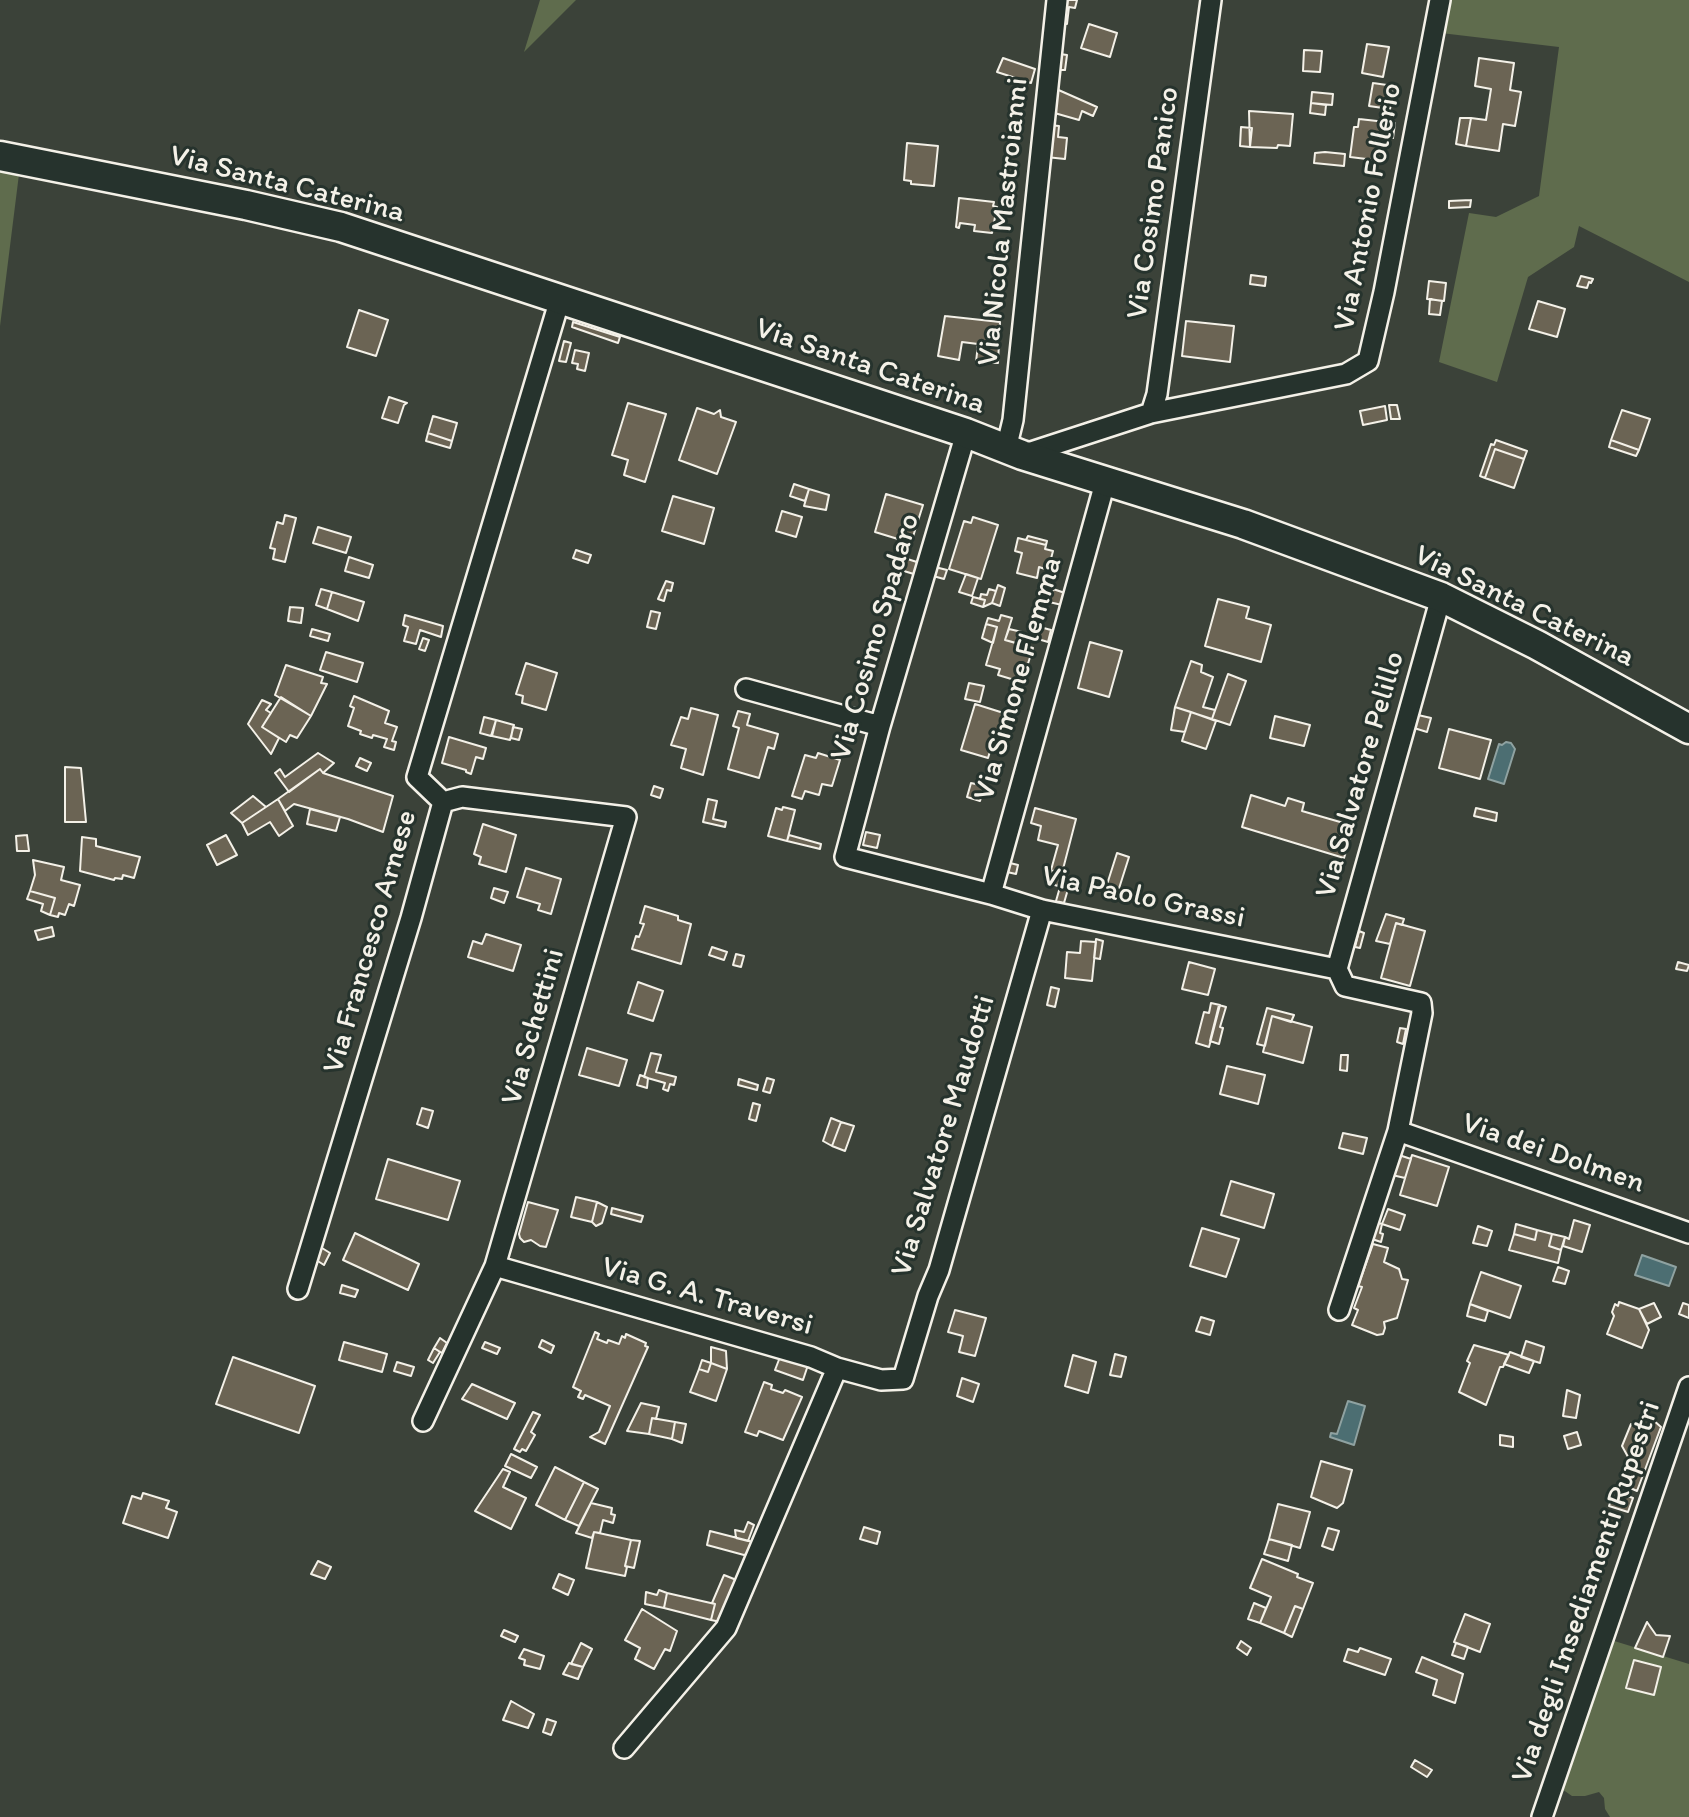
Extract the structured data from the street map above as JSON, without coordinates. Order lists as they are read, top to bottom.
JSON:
{
  "streets": {
    "street": [
      "Via Santa Caterina",
      "Via Cosimo Panico",
      "Via Antonio Follerio",
      "Via Nicola Mastroianni",
      "Via Cosimo Spadaro",
      "Via Simone Flemma",
      "Via Salvatore Pelillo",
      "Via Paolo Grassi",
      "Via Francesco Arnese",
      "Via Schettini",
      "Via Salvatore Maudotti",
      "Via dei Dolmen",
      "Via G. A. Traversi",
      "Via degli Insediamenti Rupestri"
    ]
  },
  "crossings": [
    ["Via Santa Caterina", "Via Antonio Follerio"],
    ["Via Santa Caterina", "Via Nicola Mastroianni"],
    ["Via Santa Caterina", "Via Cosimo Spadaro"],
    ["Via Santa Caterina", "Via Simone Flemma"],
    ["Via Santa Caterina", "Via Salvatore Pelillo"],
    ["Via Santa Caterina", "Via Francesco Arnese"],
    ["Via Cosimo Panico", "Via Antonio Follerio"],
    ["Via Antonio Follerio", "Via Nicola Mastroianni"],
    ["Via Cosimo Spadaro", "Via Paolo Grassi"],
    ["Via Simone Flemma", "Via Paolo Grassi"],
    ["Via Salvatore Pelillo", "Via Paolo Grassi"],
    ["Via Paolo Grassi", "Via Salvatore Maudotti"],
    ["Via Paolo Grassi", "Via dei Dolmen"],
    ["Via Francesco Arnese", "Via Schettini"],
    ["Via Schettini", "Via G. A. Traversi"],
    ["Via Salvatore Maudotti", "Via G. A. Traversi"]
  ]
}
